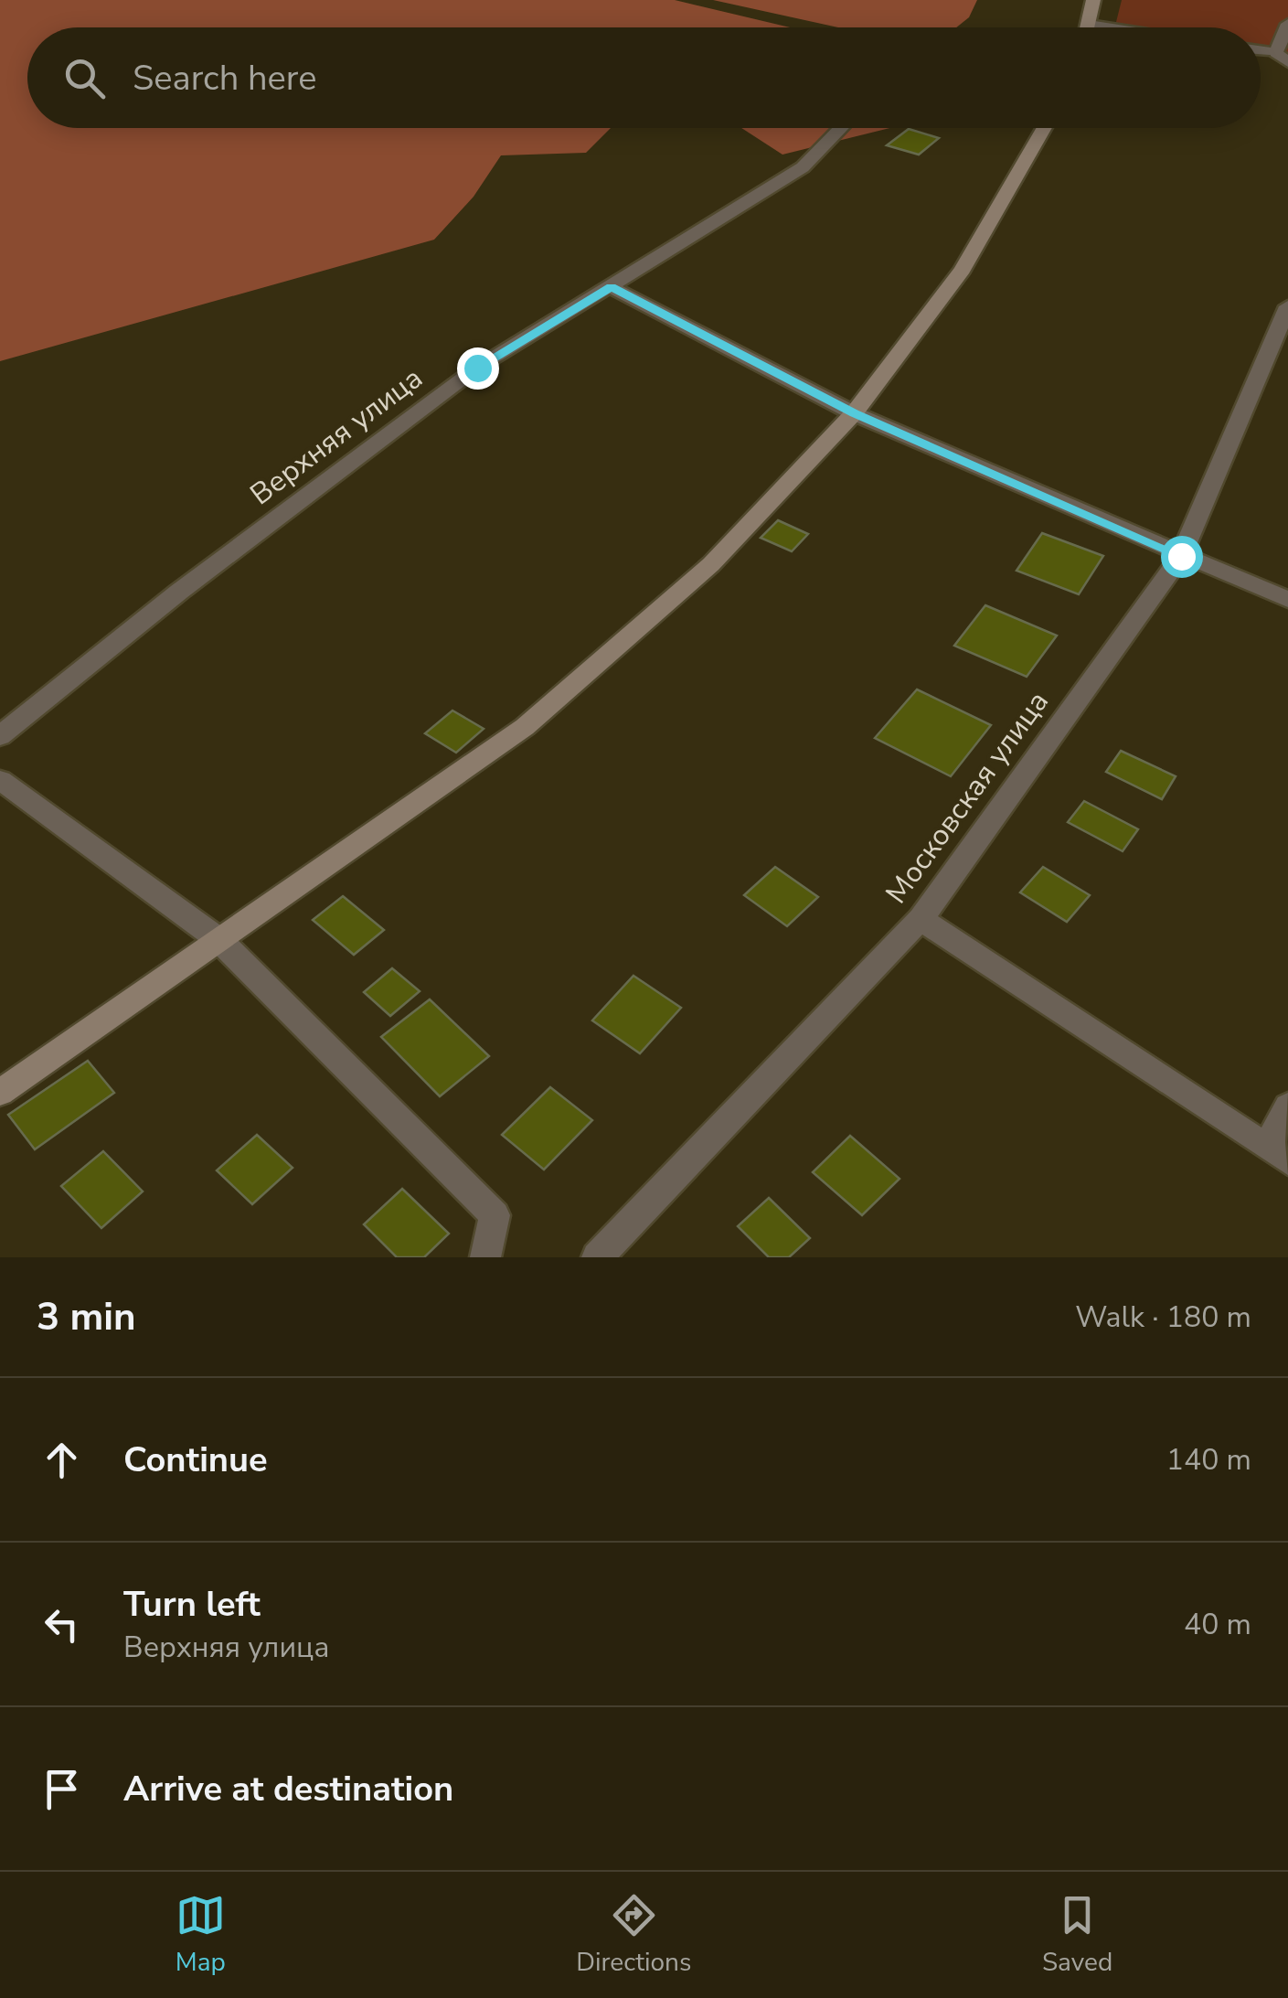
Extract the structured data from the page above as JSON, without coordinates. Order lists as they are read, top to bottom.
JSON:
{
  "streets": {
    "street": ["Верхняя улица", "Московская улица"]
  },
  "page": {
    "search": "Search here",
    "heading": ["3 min", "Walk · 180 m"],
    "list": [
      ["Continue", "140 m"],
      ["Turn left", "Верхняя улица", "40 m"],
      "Arrive at destination"
    ],
    "nav": ["Map", "Directions", "Saved"]
  }
}
